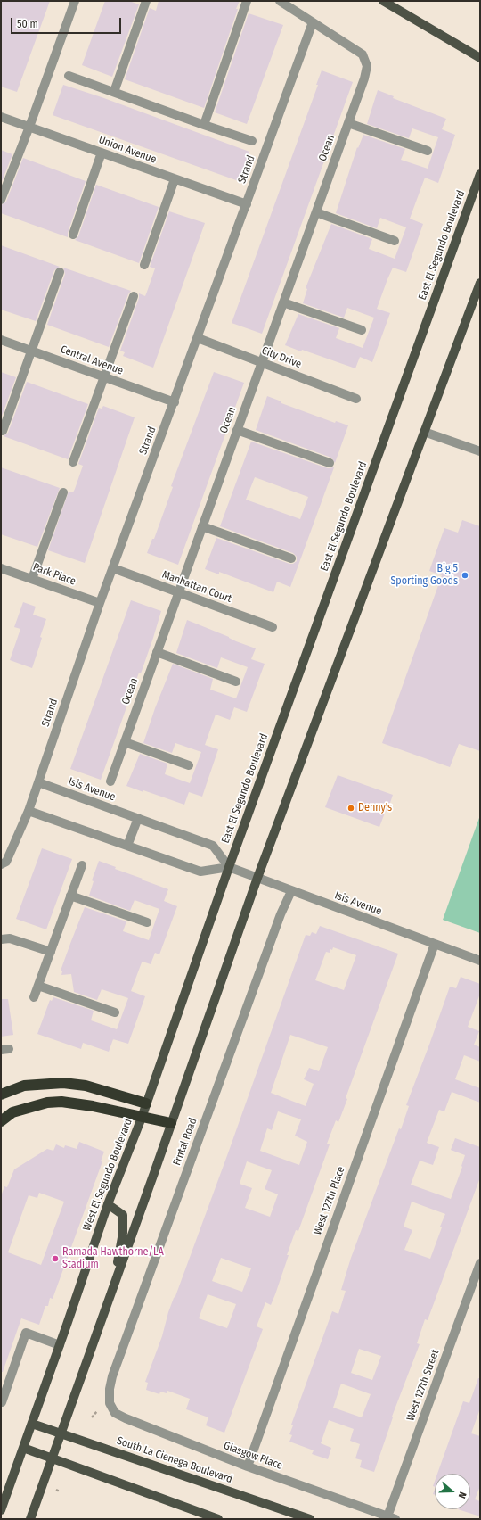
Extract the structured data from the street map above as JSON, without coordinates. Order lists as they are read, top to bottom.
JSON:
{
  "streets": {
    "main road": ["East El Segundo Boulevard", "West El Segundo Boulevard", "South La Cienega Boulevard"],
    "street": [
      "Ocean",
      "Union Avenue",
      "Strand",
      "City Drive",
      "Central Avenue",
      "Park Place",
      "Manhattan Court",
      "Isis Avenue",
      "Frntal Road",
      "West 127th Place",
      "West 127th Street",
      "Glasgow Place"
    ]
  },
  "crossings": [
    ["Ocean", "Strand"],
    ["Ocean", "City Drive"],
    ["Ocean", "Manhattan Court"],
    ["Union Avenue", "Strand"],
    ["Strand", "City Drive"],
    ["Strand", "Central Avenue"],
    ["Strand", "Park Place"],
    ["Strand", "Manhattan Court"],
    ["Strand", "Isis Avenue"],
    ["East El Segundo Boulevard", "Isis Avenue"],
    ["East El Segundo Boulevard", "West El Segundo Boulevard"],
    ["Isis Avenue", "Frntal Road"],
    ["Isis Avenue", "West El Segundo Boulevard"],
    ["Isis Avenue", "West 127th Place"],
    ["Frntal Road", "Glasgow Place"],
    ["West El Segundo Boulevard", "South La Cienega Boulevard"],
    ["West 127th Place", "Glasgow Place"],
    ["West 127th Street", "Glasgow Place"]
  ],
  "places": ["Big 5 Sporting Goods", "Denny's", "Ramada Hawthorne/LA Stadium"],
  "scale_bar": "50 m",
  "north": "right"
}
